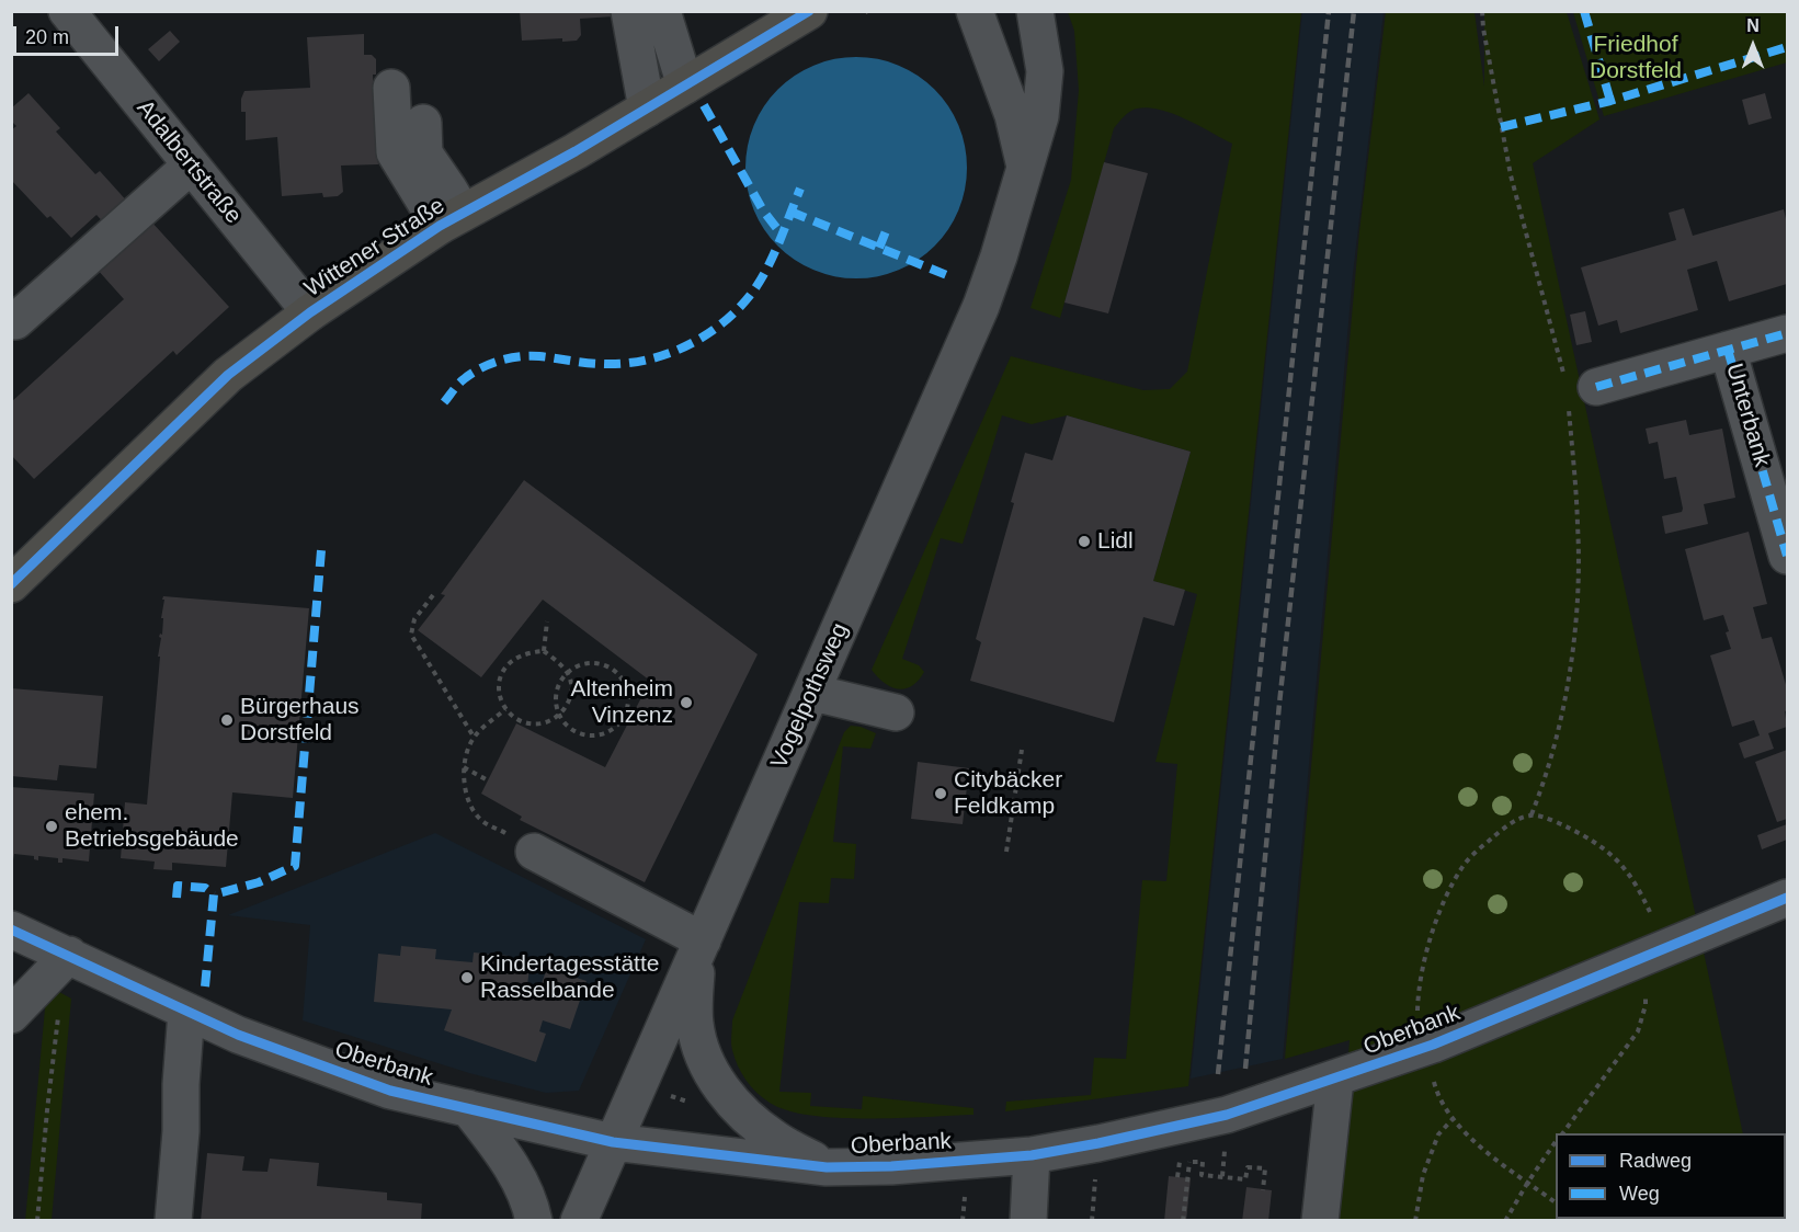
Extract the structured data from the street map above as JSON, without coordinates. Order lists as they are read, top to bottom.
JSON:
{
  "streets": {
    "main road": ["Wittener Straße"],
    "street": [
      "Adalbertstraße",
      "Unterbank",
      "Vogelpothsweg",
      "Oberbank"
    ]
  },
  "crossings": [
    ["Adalbertstraße", "Wittener Straße"],
    ["Vogelpothsweg", "Oberbank"]
  ],
  "parks": ["Friedhof Dorstfeld"],
  "places": [
    "Lidl",
    "Altenheim Vinzenz",
    "Bürgerhaus Dorstfeld",
    "Citybäcker Feldkamp",
    "ehem. Betriebsgebäude",
    "Kindertagesstätte Rasselbande"
  ],
  "legend": ["Radweg", "Weg"],
  "scale_bar": "20 m",
  "north": "top"
}
